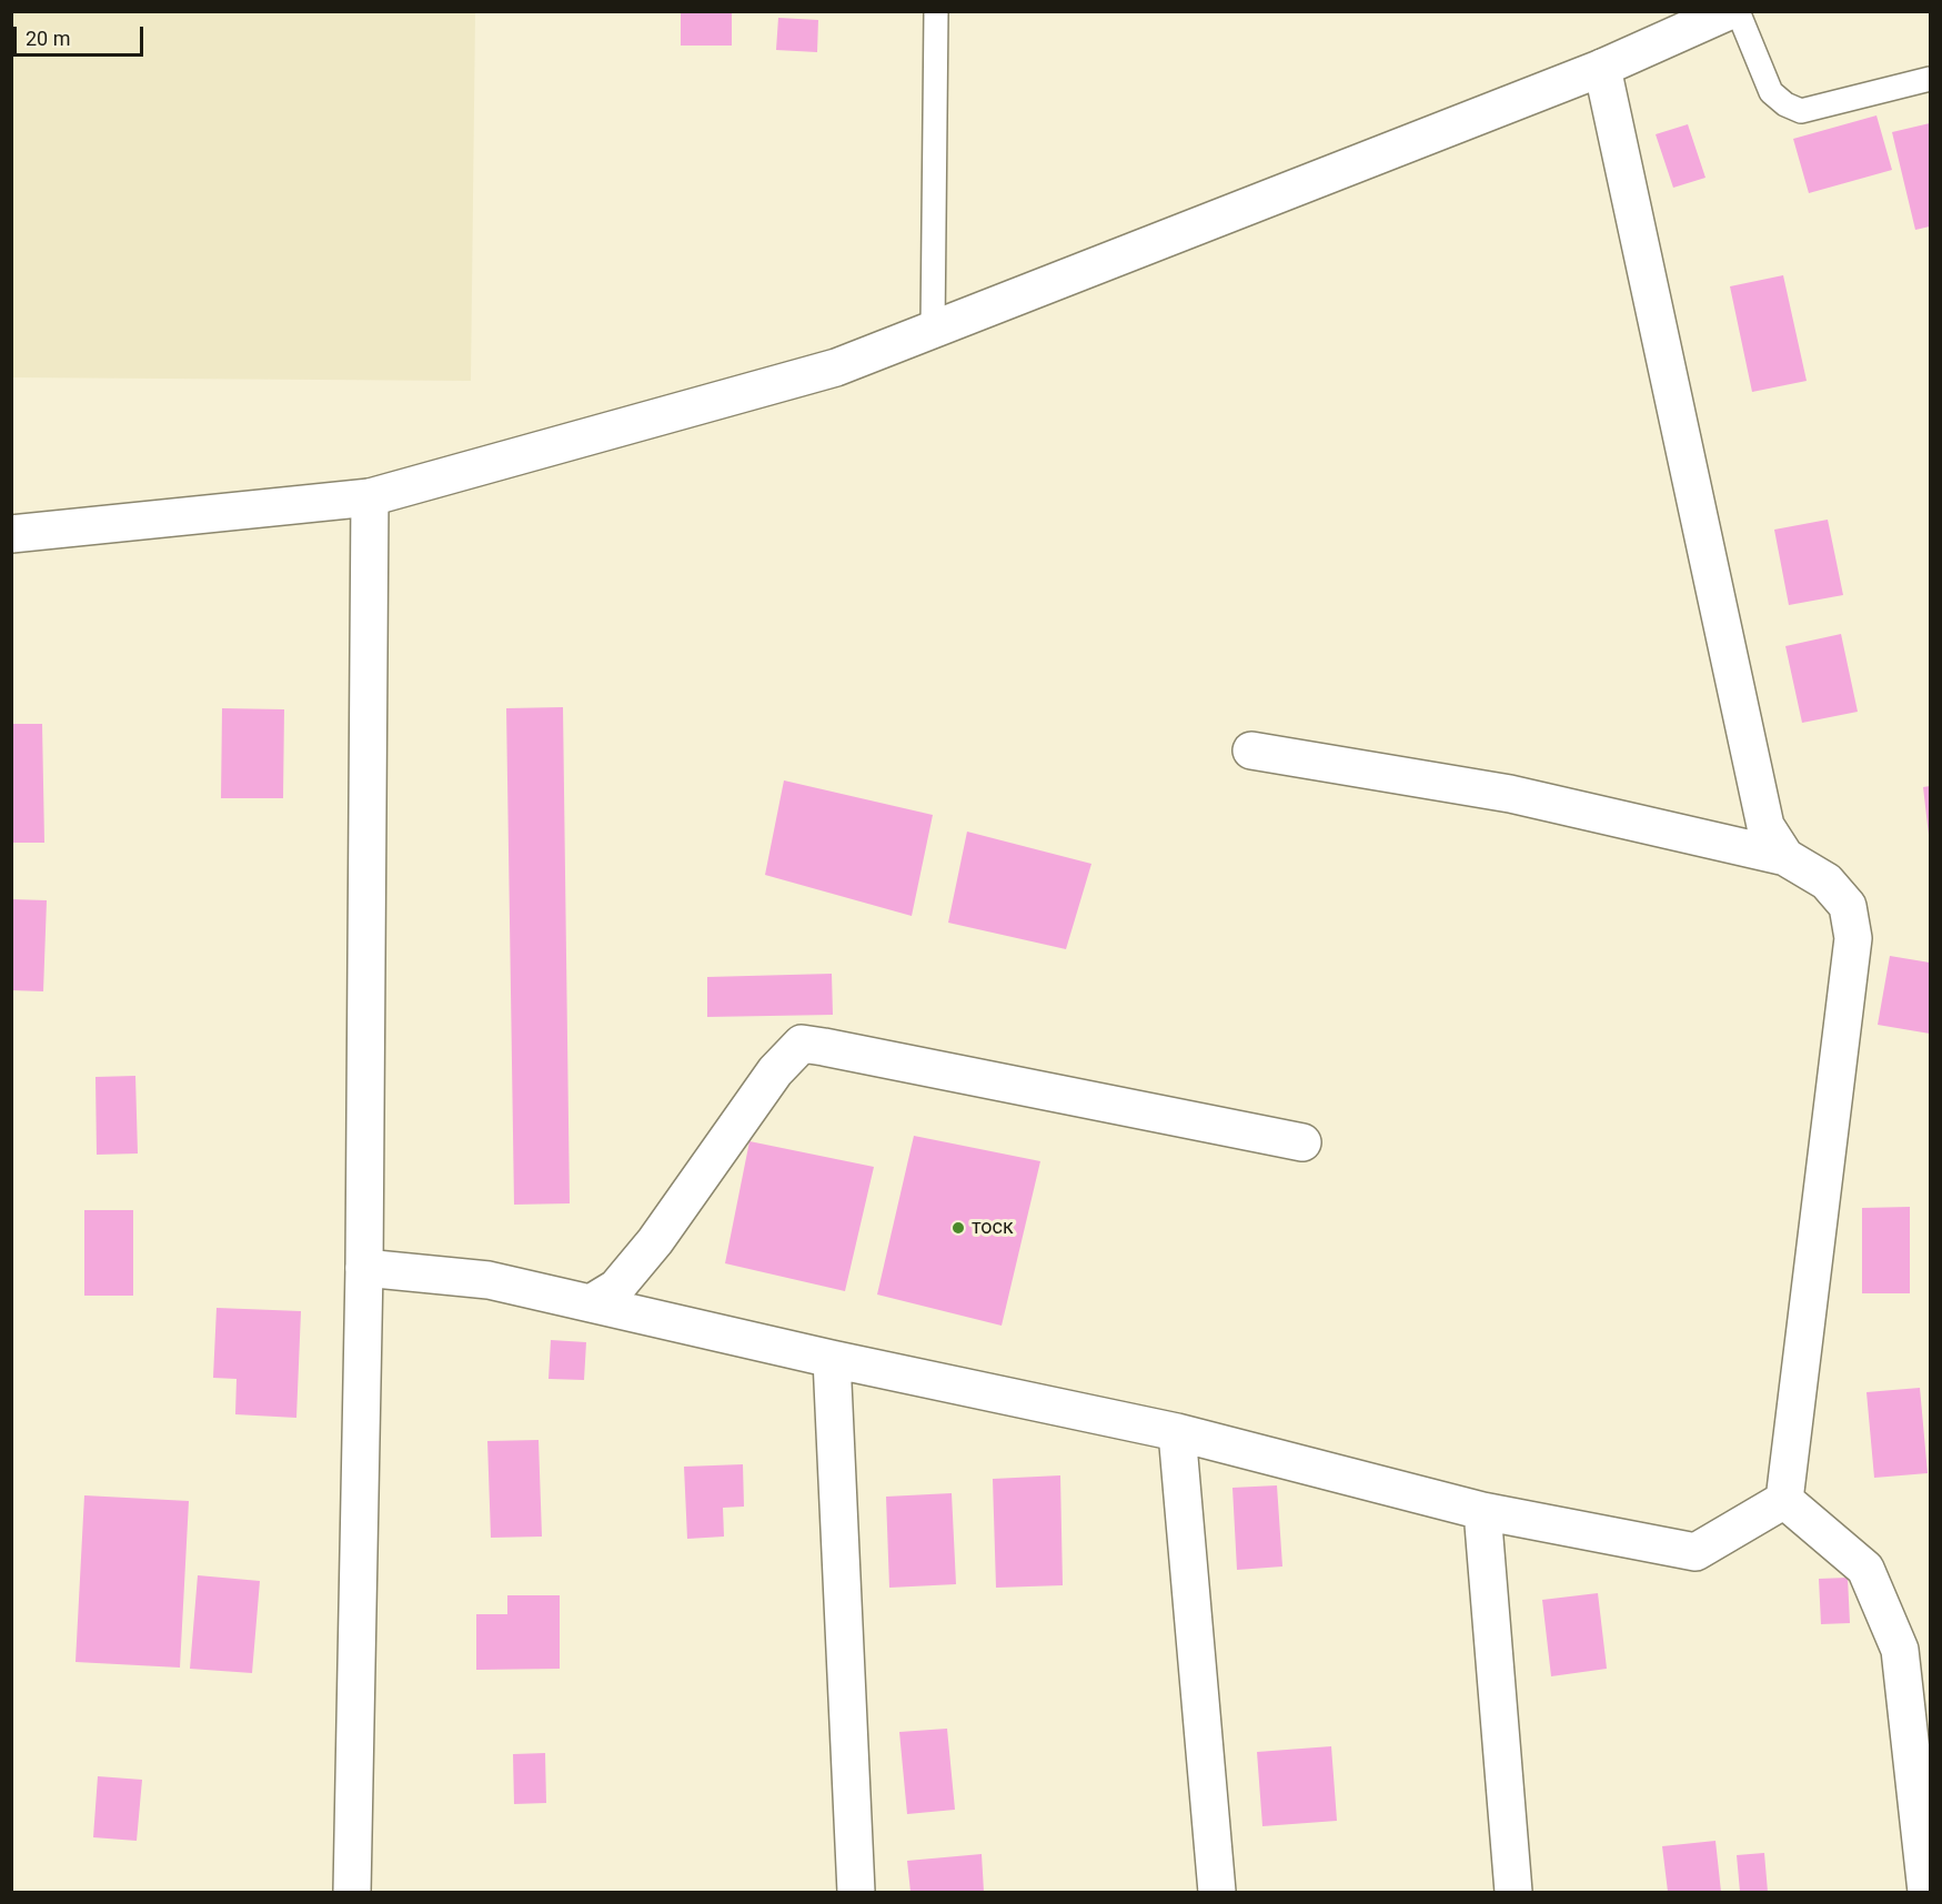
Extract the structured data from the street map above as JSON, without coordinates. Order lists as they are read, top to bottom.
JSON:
{
  "places": ["тоск"],
  "scale_bar": "20 m"
}
